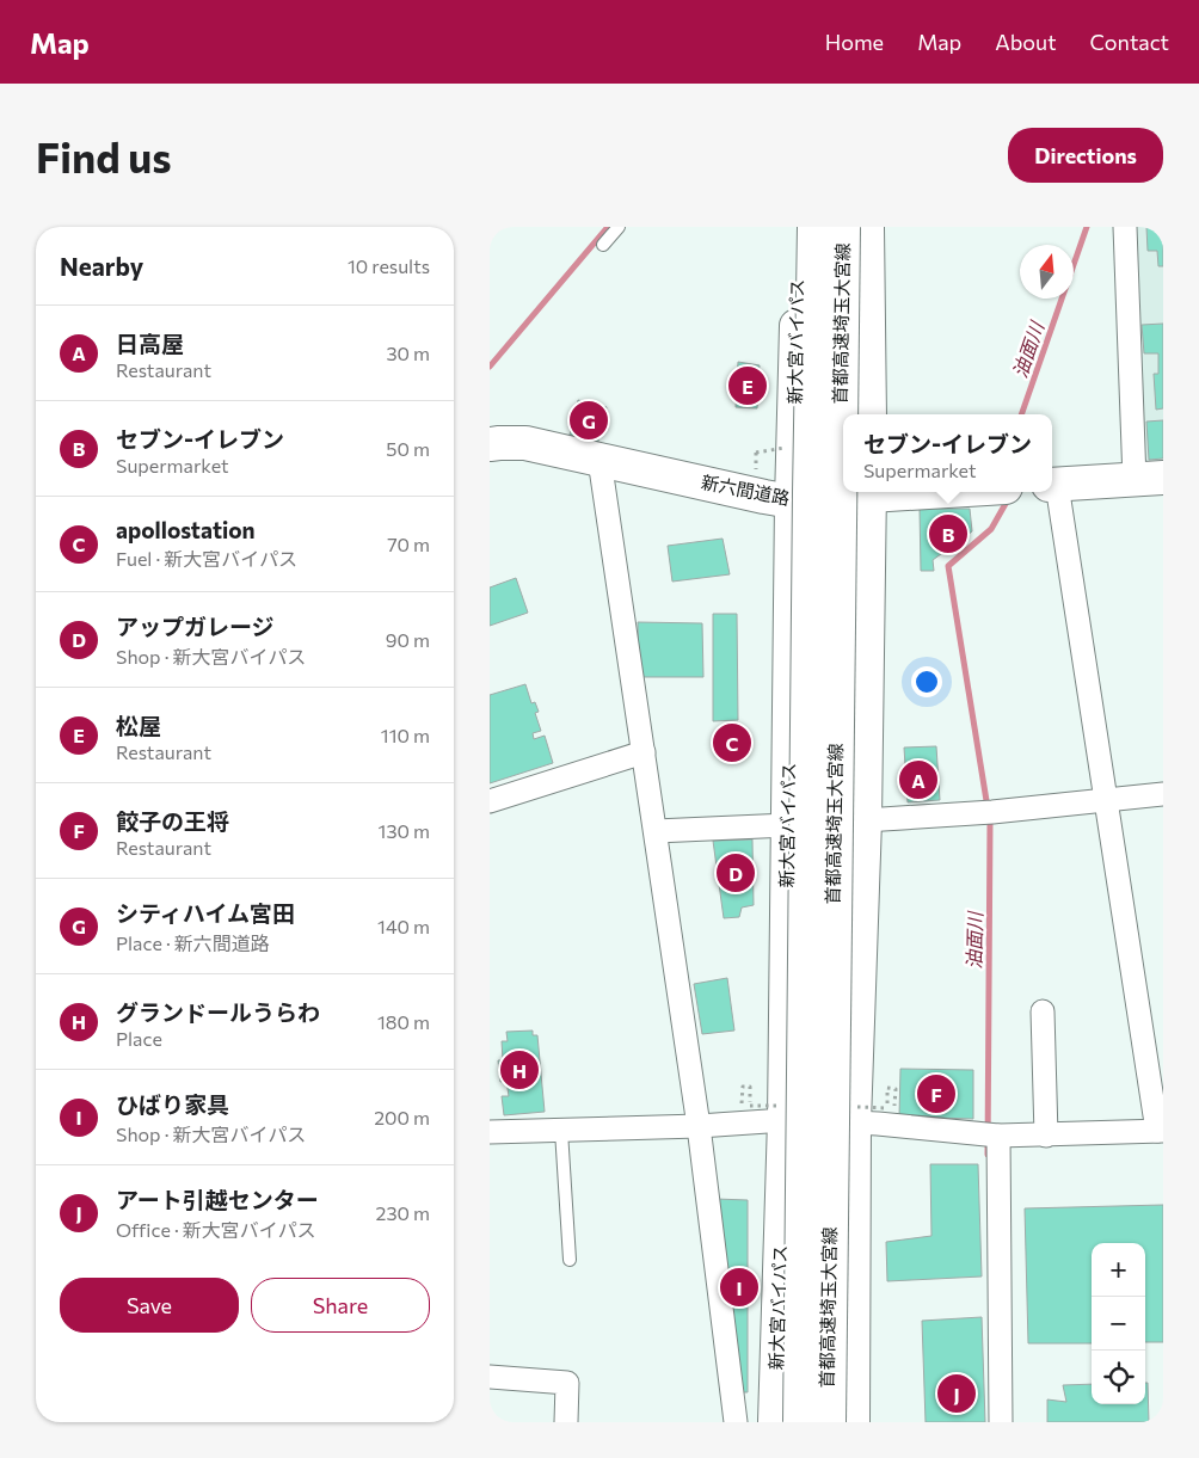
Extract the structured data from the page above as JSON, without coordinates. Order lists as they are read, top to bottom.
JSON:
{
  "streets": {
    "main road": ["首都高速埼玉大宮線", "新大宮バイパス", "新六間道路"]
  },
  "crossings": [
    ["新大宮バイパス", "新六間道路"]
  ],
  "water": ["油面川"],
  "north": "top",
  "page": {
    "header": "Map",
    "nav": [
      "Home",
      "Map",
      "About",
      "Contact"
    ],
    "buttons": [
      "Directions",
      ["Save", "Share"]
    ],
    "title": "Find us",
    "heading": ["Nearby", "10 results"],
    "list": [
      {
        "mark": "A",
        "name": "日高屋",
        "note": "Restaurant",
        "value": "30 m"
      },
      {
        "mark": "B",
        "name": "セブン-イレブン",
        "note": "Supermarket",
        "value": "50 m"
      },
      {
        "mark": "C",
        "name": "apollostation",
        "note": "Fuel · 新大宮バイパス",
        "value": "70 m"
      },
      {
        "mark": "D",
        "name": "アップガレージ",
        "note": "Shop · 新大宮バイパス",
        "value": "90 m"
      },
      {
        "mark": "E",
        "name": "松屋",
        "note": "Restaurant",
        "value": "110 m"
      },
      {
        "mark": "F",
        "name": "餃子の王将",
        "note": "Restaurant",
        "value": "130 m"
      },
      {
        "mark": "G",
        "name": "シティハイム宮田",
        "note": "Place · 新六間道路",
        "value": "140 m"
      },
      {
        "mark": "H",
        "name": "グランドールうらわ",
        "note": "Place",
        "value": "180 m"
      },
      {
        "mark": "I",
        "name": "ひばり家具",
        "note": "Shop · 新大宮バイパス",
        "value": "200 m"
      },
      {
        "mark": "J",
        "name": "アート引越センター",
        "note": "Office · 新大宮バイパス",
        "value": "230 m"
      }
    ],
    "pins": [
      "E",
      "G",
      "B",
      "C",
      "A",
      "D",
      "H",
      "F",
      "I",
      "J"
    ],
    "popup": ["セブン-イレブン", "Supermarket"],
    "map_buttons": ["+", "−"]
  }
}
